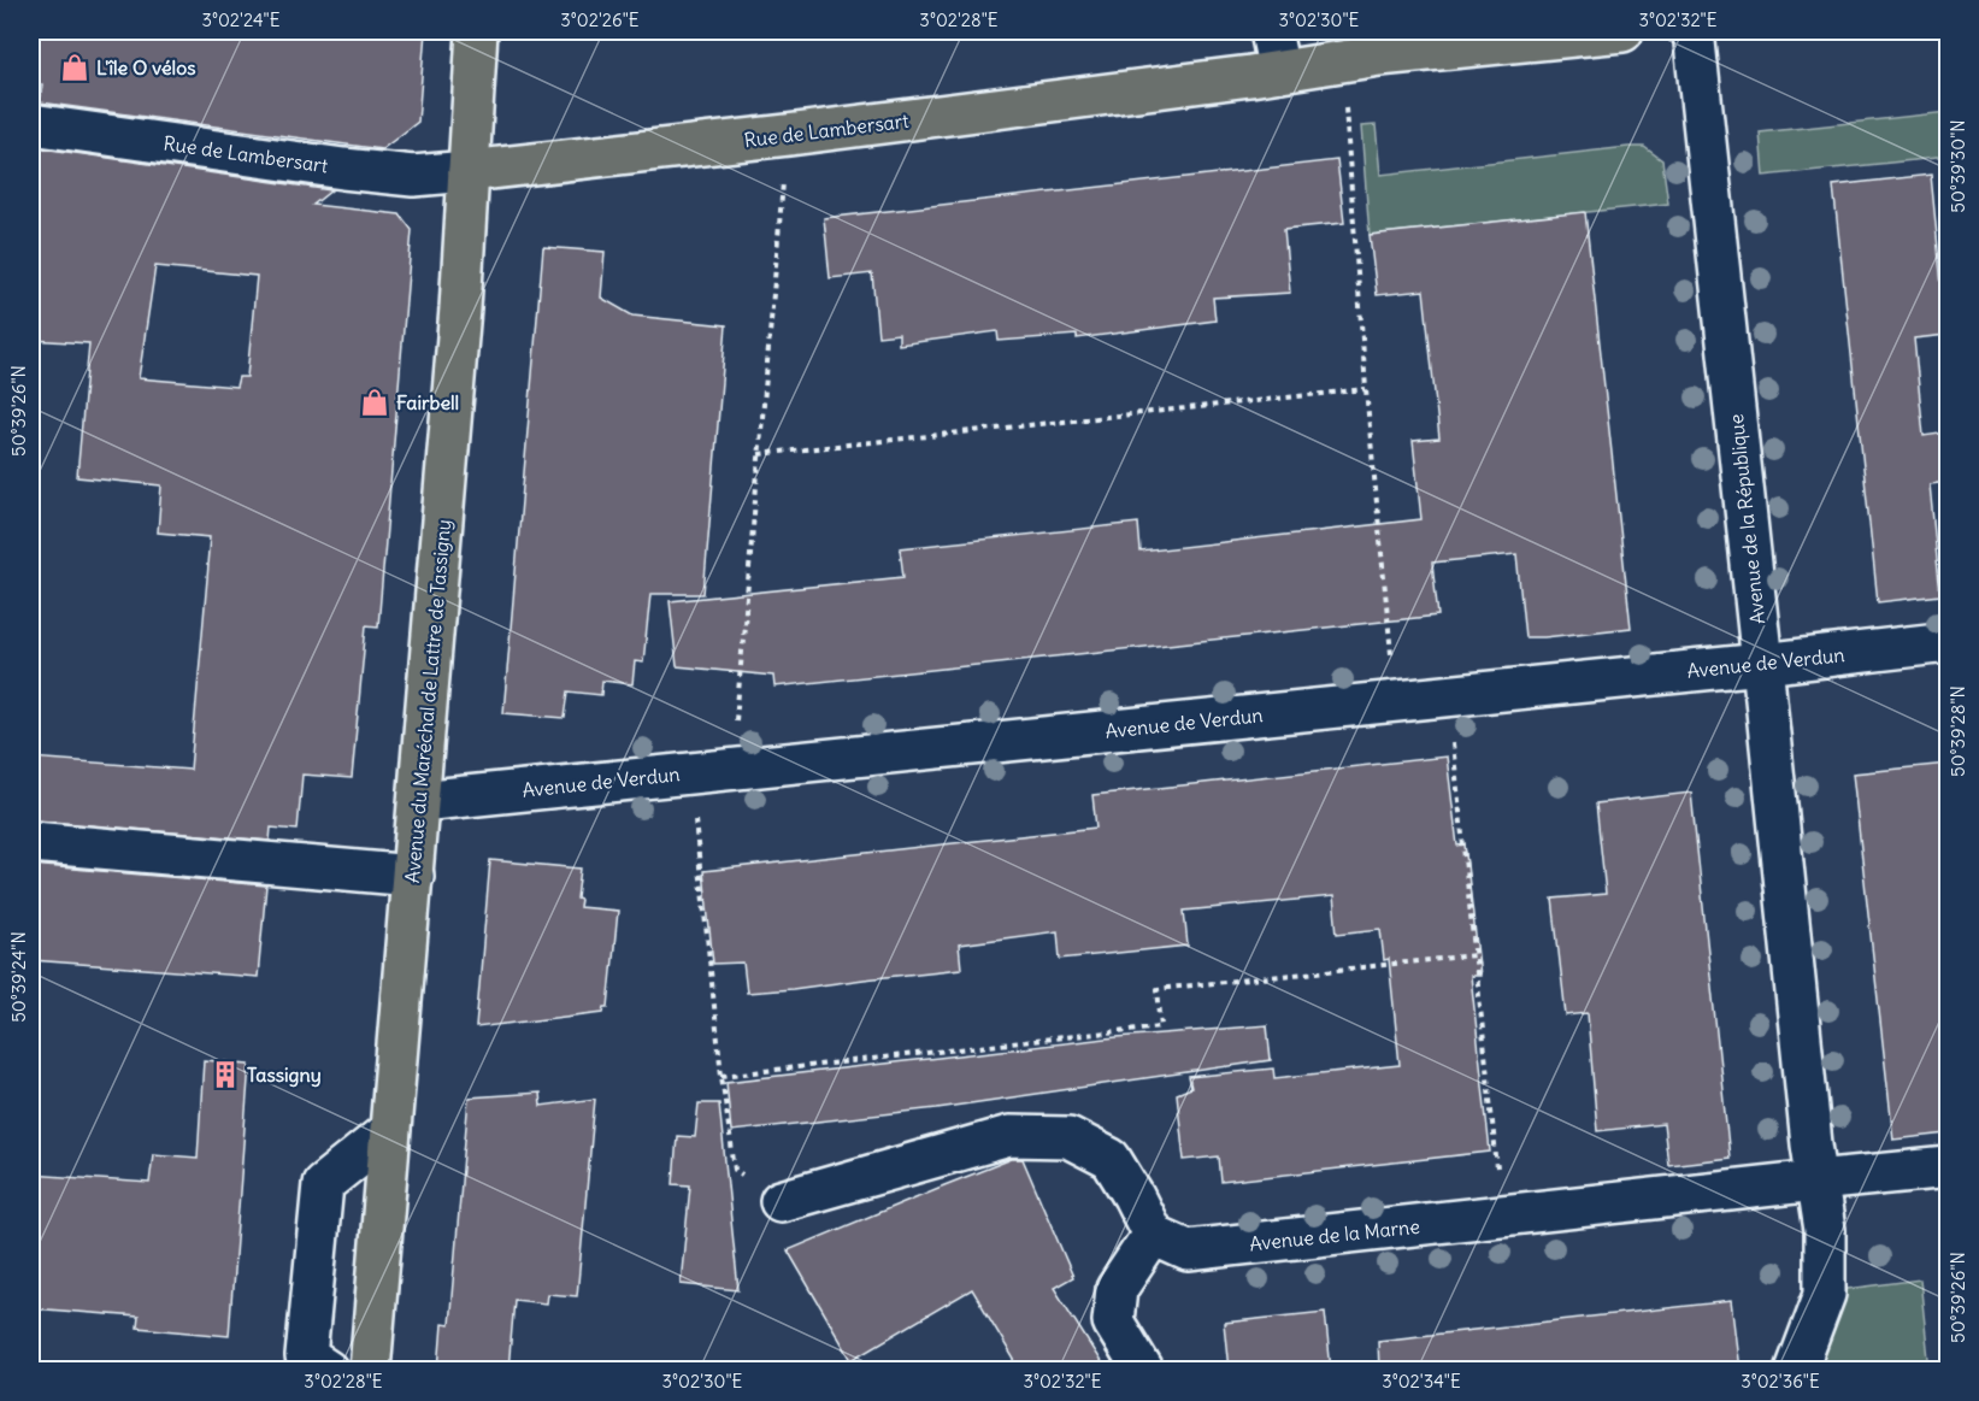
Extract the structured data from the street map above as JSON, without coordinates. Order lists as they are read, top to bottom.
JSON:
{
  "streets": {
    "main road": ["Rue de Lambersart", "Avenue du Maréchal de Lattre de Tassigny"],
    "street": ["Avenue de la République", "Avenue de Verdun", "Avenue de la Marne"]
  },
  "crossings": [
    ["Rue de Lambersart", "Avenue du Maréchal de Lattre de Tassigny"],
    ["Avenue de la République", "Avenue de Verdun"],
    ["Avenue de la République", "Avenue de la Marne"],
    ["Avenue de Verdun", "Avenue du Maréchal de Lattre de Tassigny"]
  ],
  "places": {
    "shop": ["L'île O vélos", "Fairbell"],
    "building": ["Tassigny"]
  },
  "coordinates": [
    "3°02'24\"E",
    "3°02'26\"E",
    "3°02'28\"E",
    "3°02'30\"E",
    "3°02'32\"E",
    "50°39'30\"N",
    "50°39'26\"N",
    "50°39'28\"N",
    "50°39'24\"N",
    "3°02'34\"E",
    "3°02'36\"E"
  ]
}
